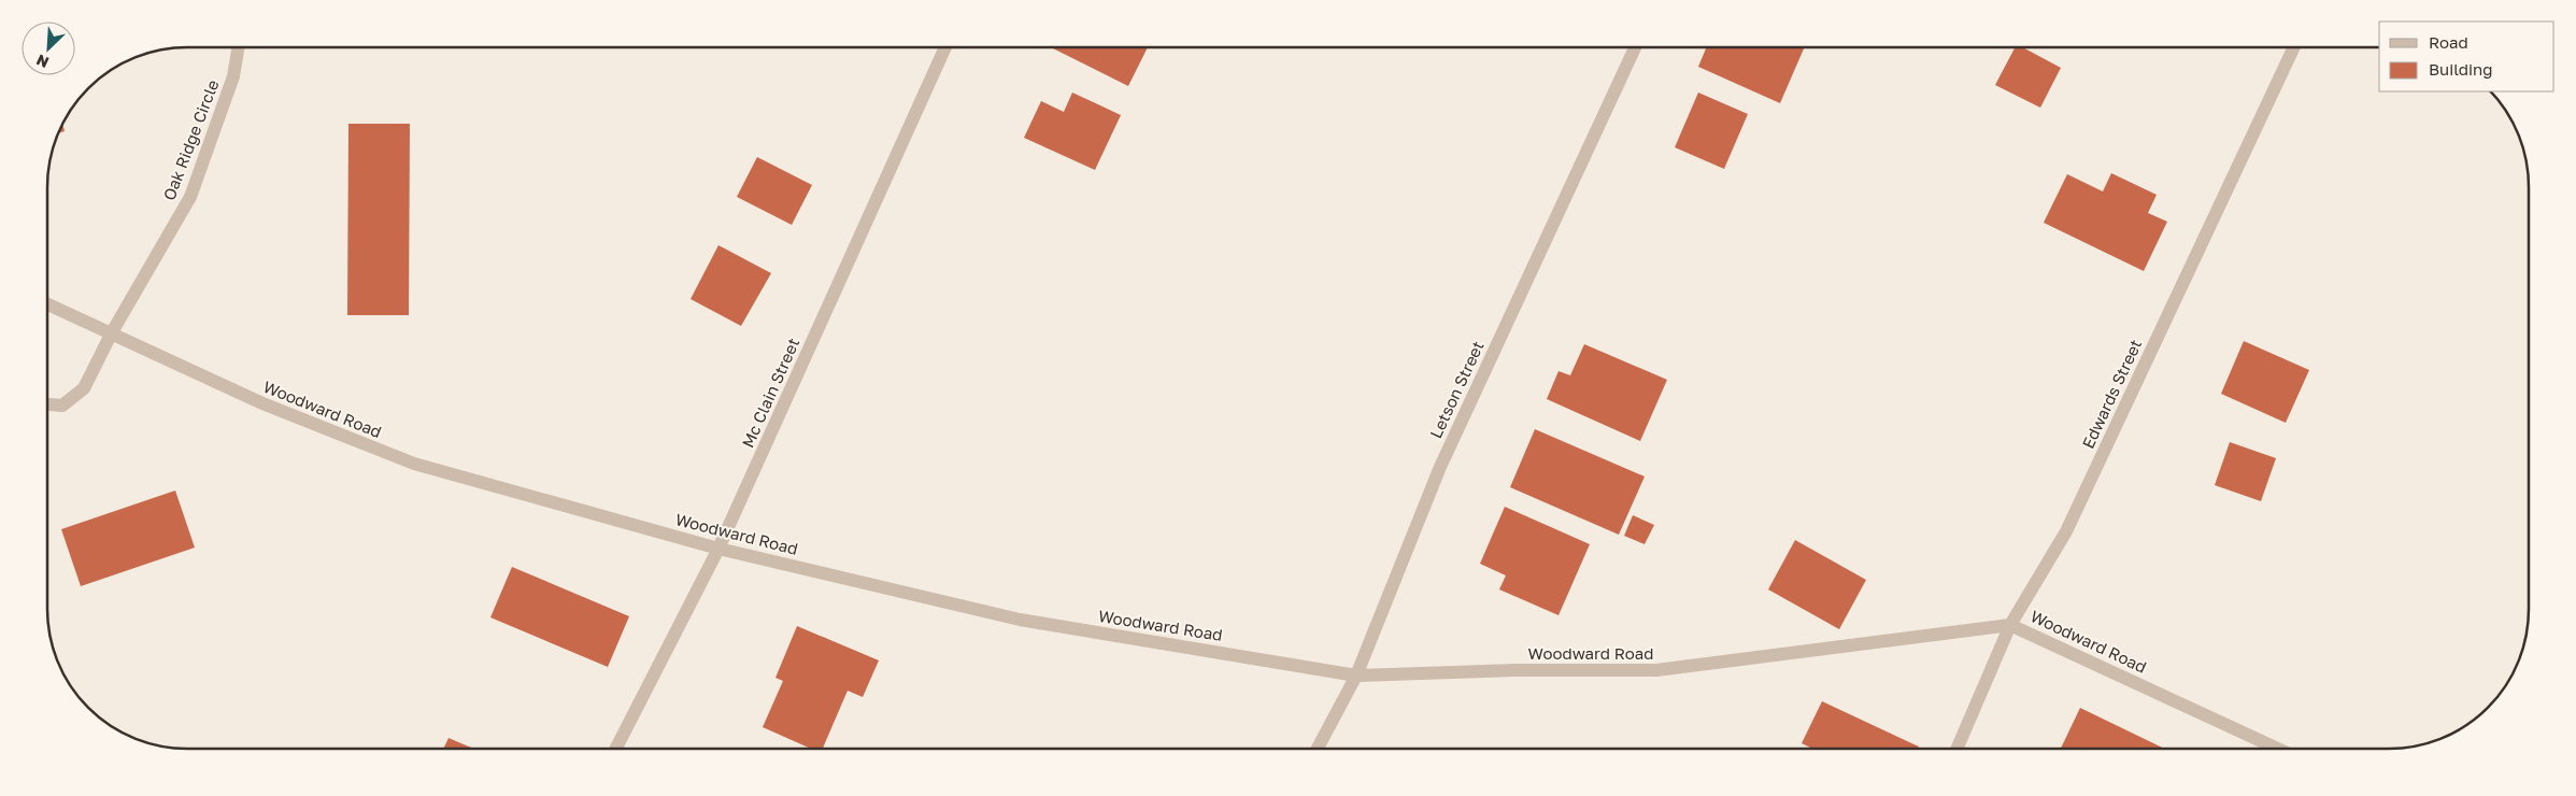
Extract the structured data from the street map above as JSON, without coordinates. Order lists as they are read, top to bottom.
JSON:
{
  "streets": {
    "street": [
      "Oak Ridge Circle",
      "Letson Street",
      "Mc Clain Street",
      "Edwards Street",
      "Woodward Road"
    ]
  },
  "crossings": [
    ["Oak Ridge Circle", "Woodward Road"],
    ["Letson Street", "Woodward Road"],
    ["Mc Clain Street", "Woodward Road"],
    ["Edwards Street", "Woodward Road"]
  ],
  "legend": ["Road", "Building"],
  "north": "bottom left"
}
